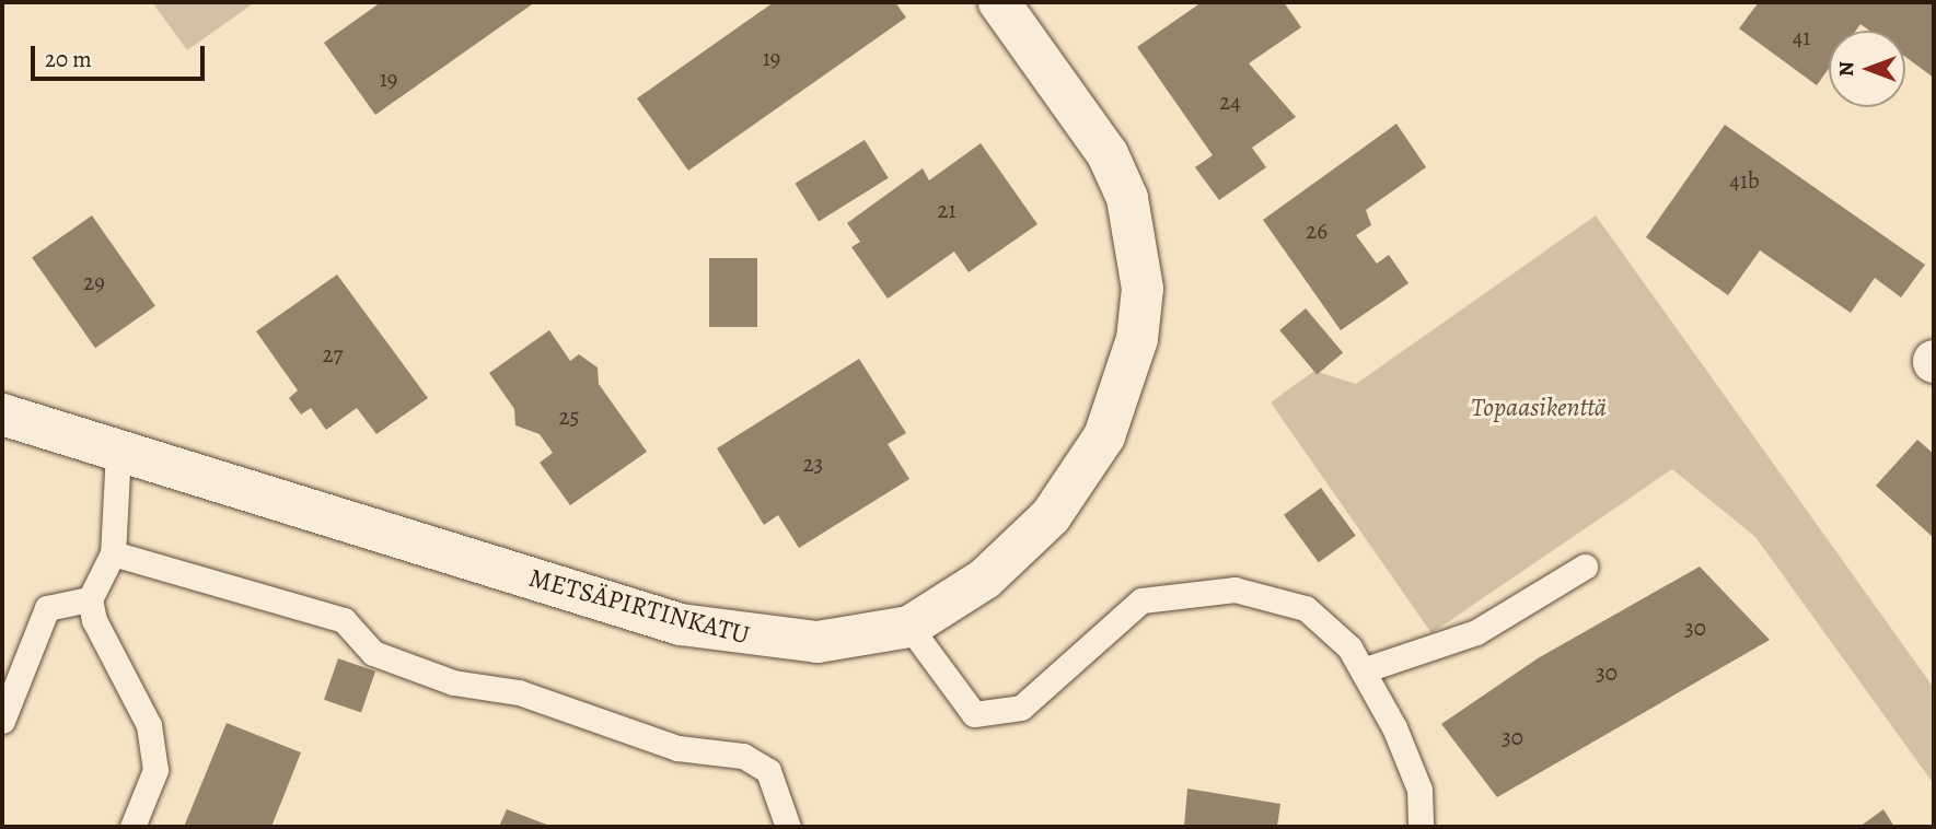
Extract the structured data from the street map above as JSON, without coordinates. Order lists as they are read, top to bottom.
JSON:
{
  "streets": {
    "street": ["METSÄPIRTINKATU"]
  },
  "parks": ["Topaasikenttä"],
  "house_numbers": [
    "41",
    "19",
    "19",
    "24",
    "41b",
    "21",
    "26",
    "29",
    "27",
    "25",
    "23",
    "30",
    "30",
    "30"
  ],
  "scale_bar": "20 m",
  "north": "left"
}
